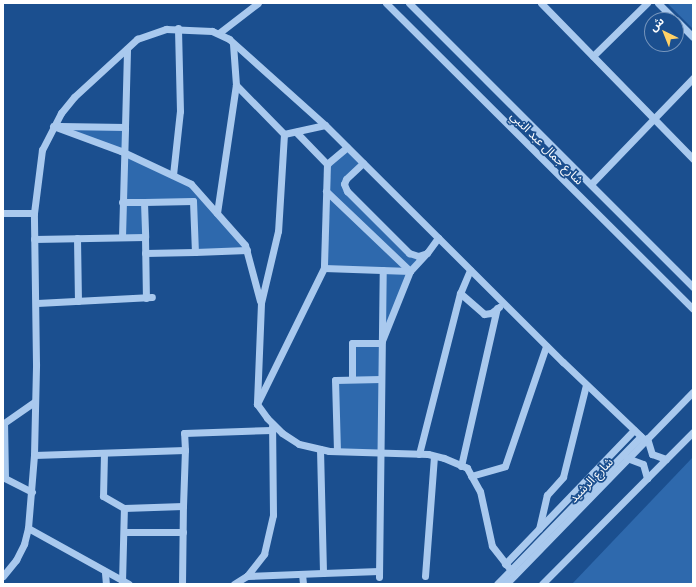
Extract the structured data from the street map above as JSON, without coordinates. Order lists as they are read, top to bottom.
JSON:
{
  "streets": {
    "street": ["شارع جمال عبد النبي", "شارع الرشيد"]
  },
  "north": "top left"
}
